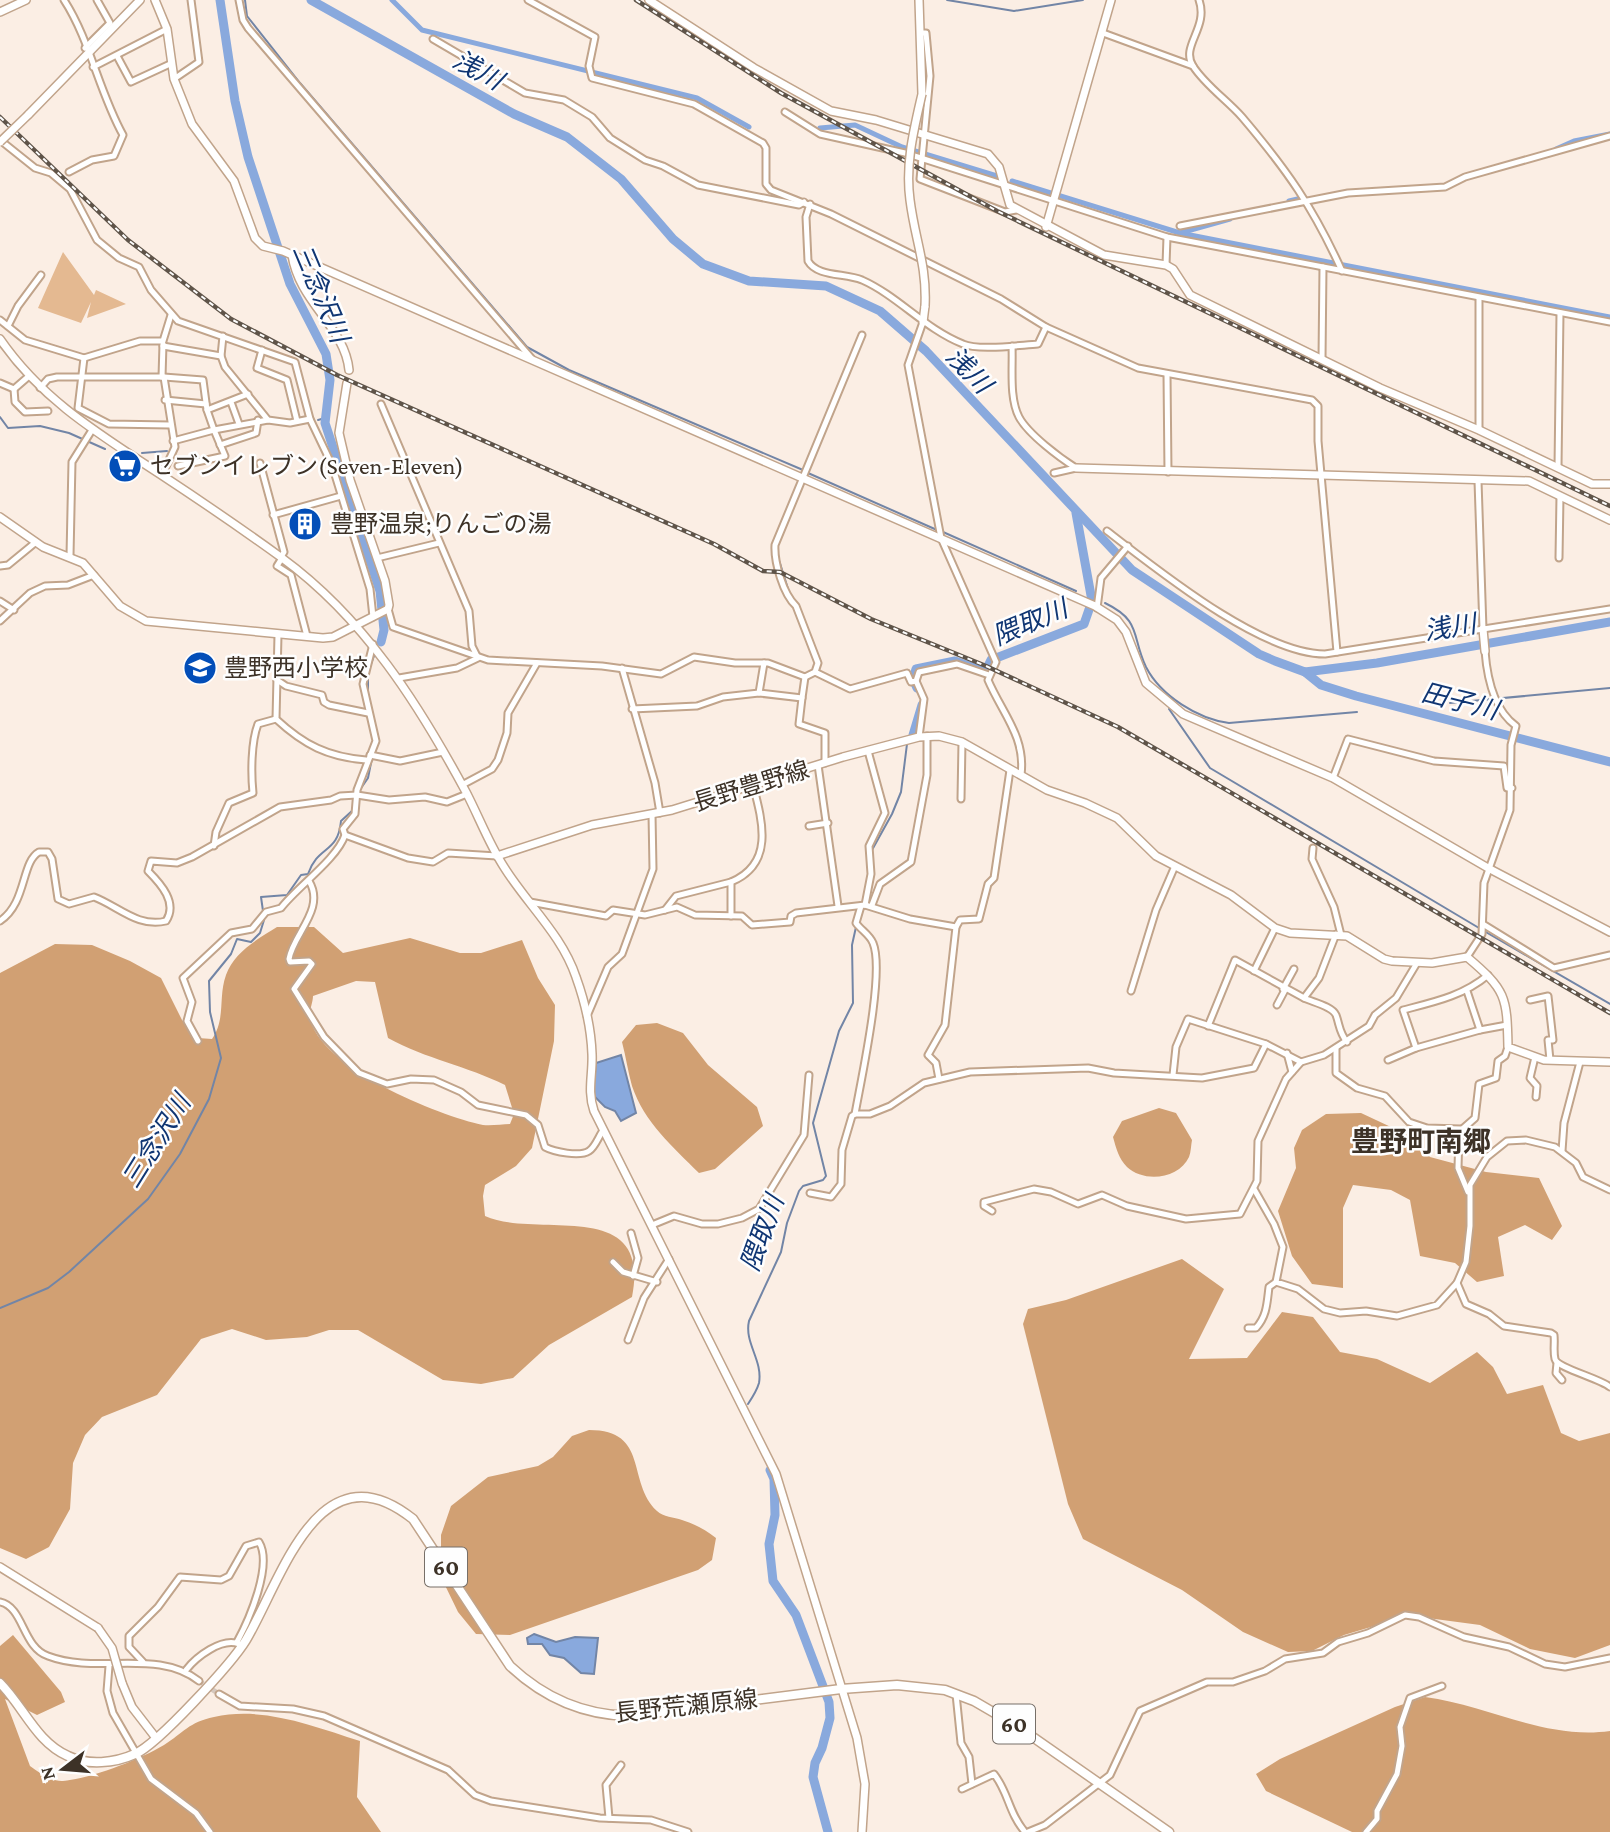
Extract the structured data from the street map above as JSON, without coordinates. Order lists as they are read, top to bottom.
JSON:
{
  "streets": {
    "main road": ["60", "長野荒瀬原線"],
    "street": ["長野豊野線"]
  },
  "districts": ["豊野町南郷"],
  "water": [
    "浅川",
    "三念沢川",
    "隈取川",
    "田子川"
  ],
  "places": {
    "supermarket": ["セブンイレブン(Seven-Eleven)"],
    "building": ["豊野温泉;りんごの湯"],
    "school or university": ["豊野西小学校"]
  },
  "north": "left"
}
